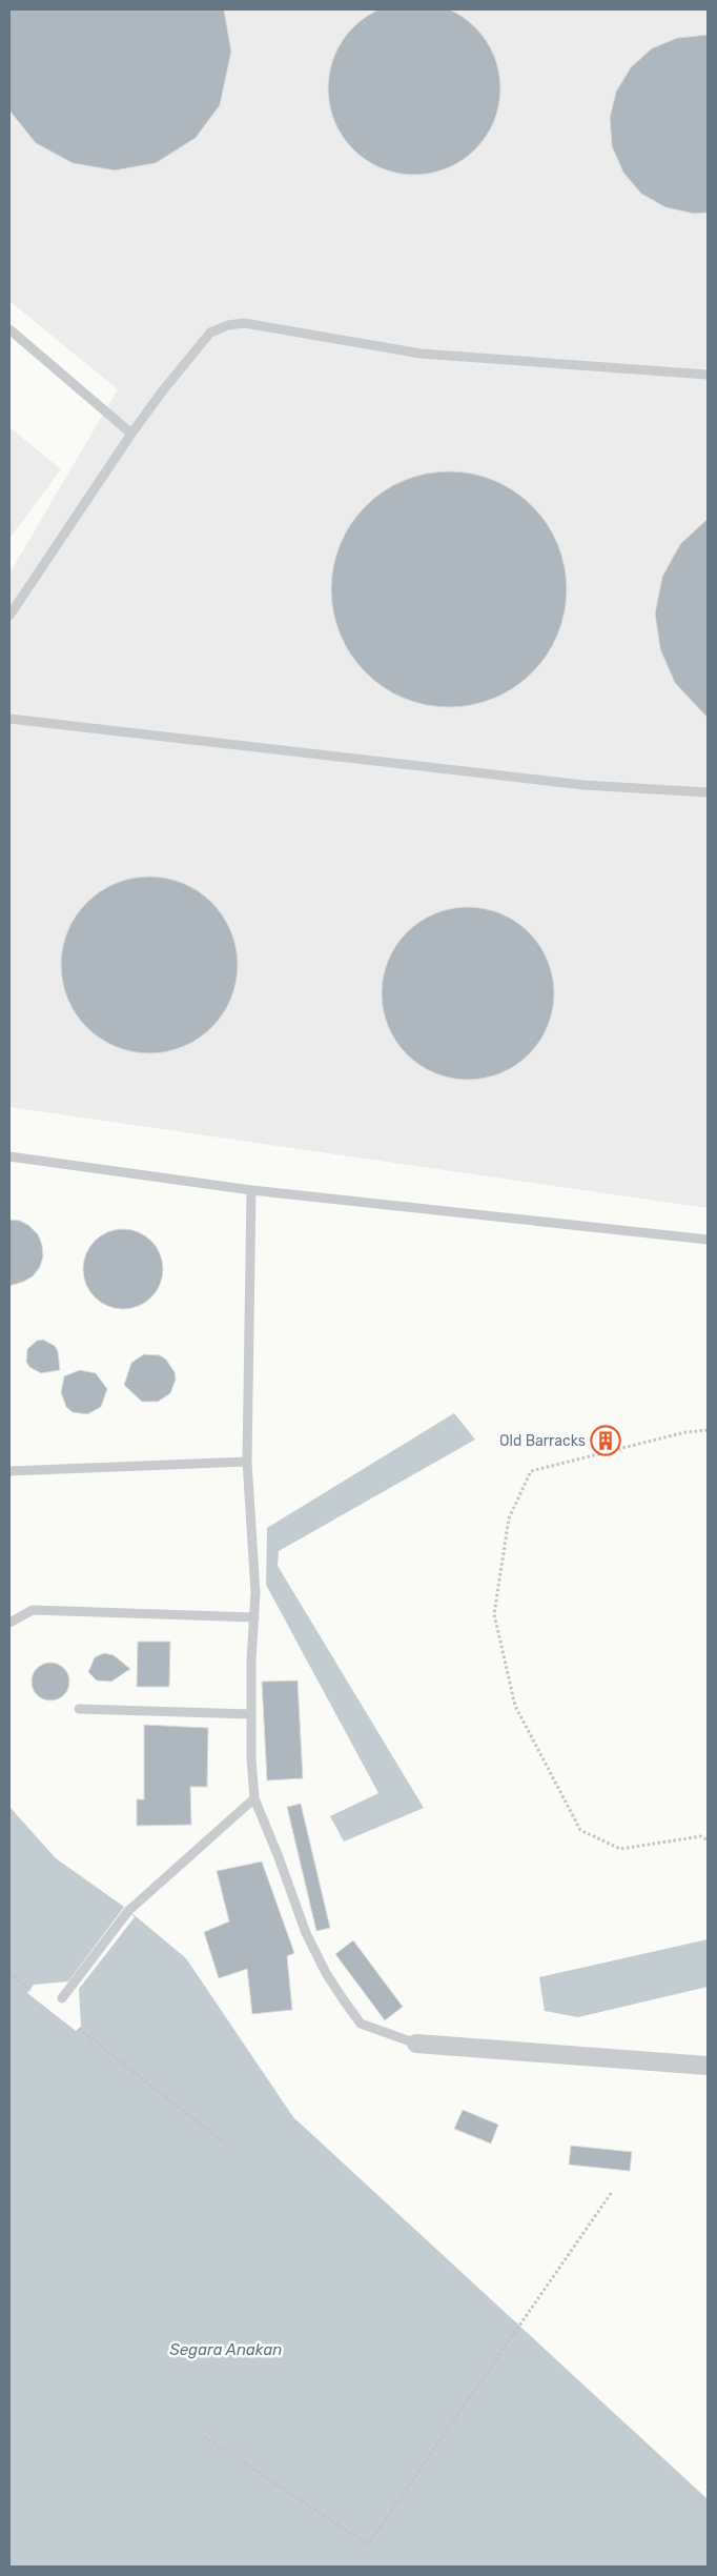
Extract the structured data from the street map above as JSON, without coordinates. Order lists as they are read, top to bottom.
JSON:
{
  "water": ["Segara Anakan"],
  "places": {
    "building": ["Old Barracks"]
  }
}
